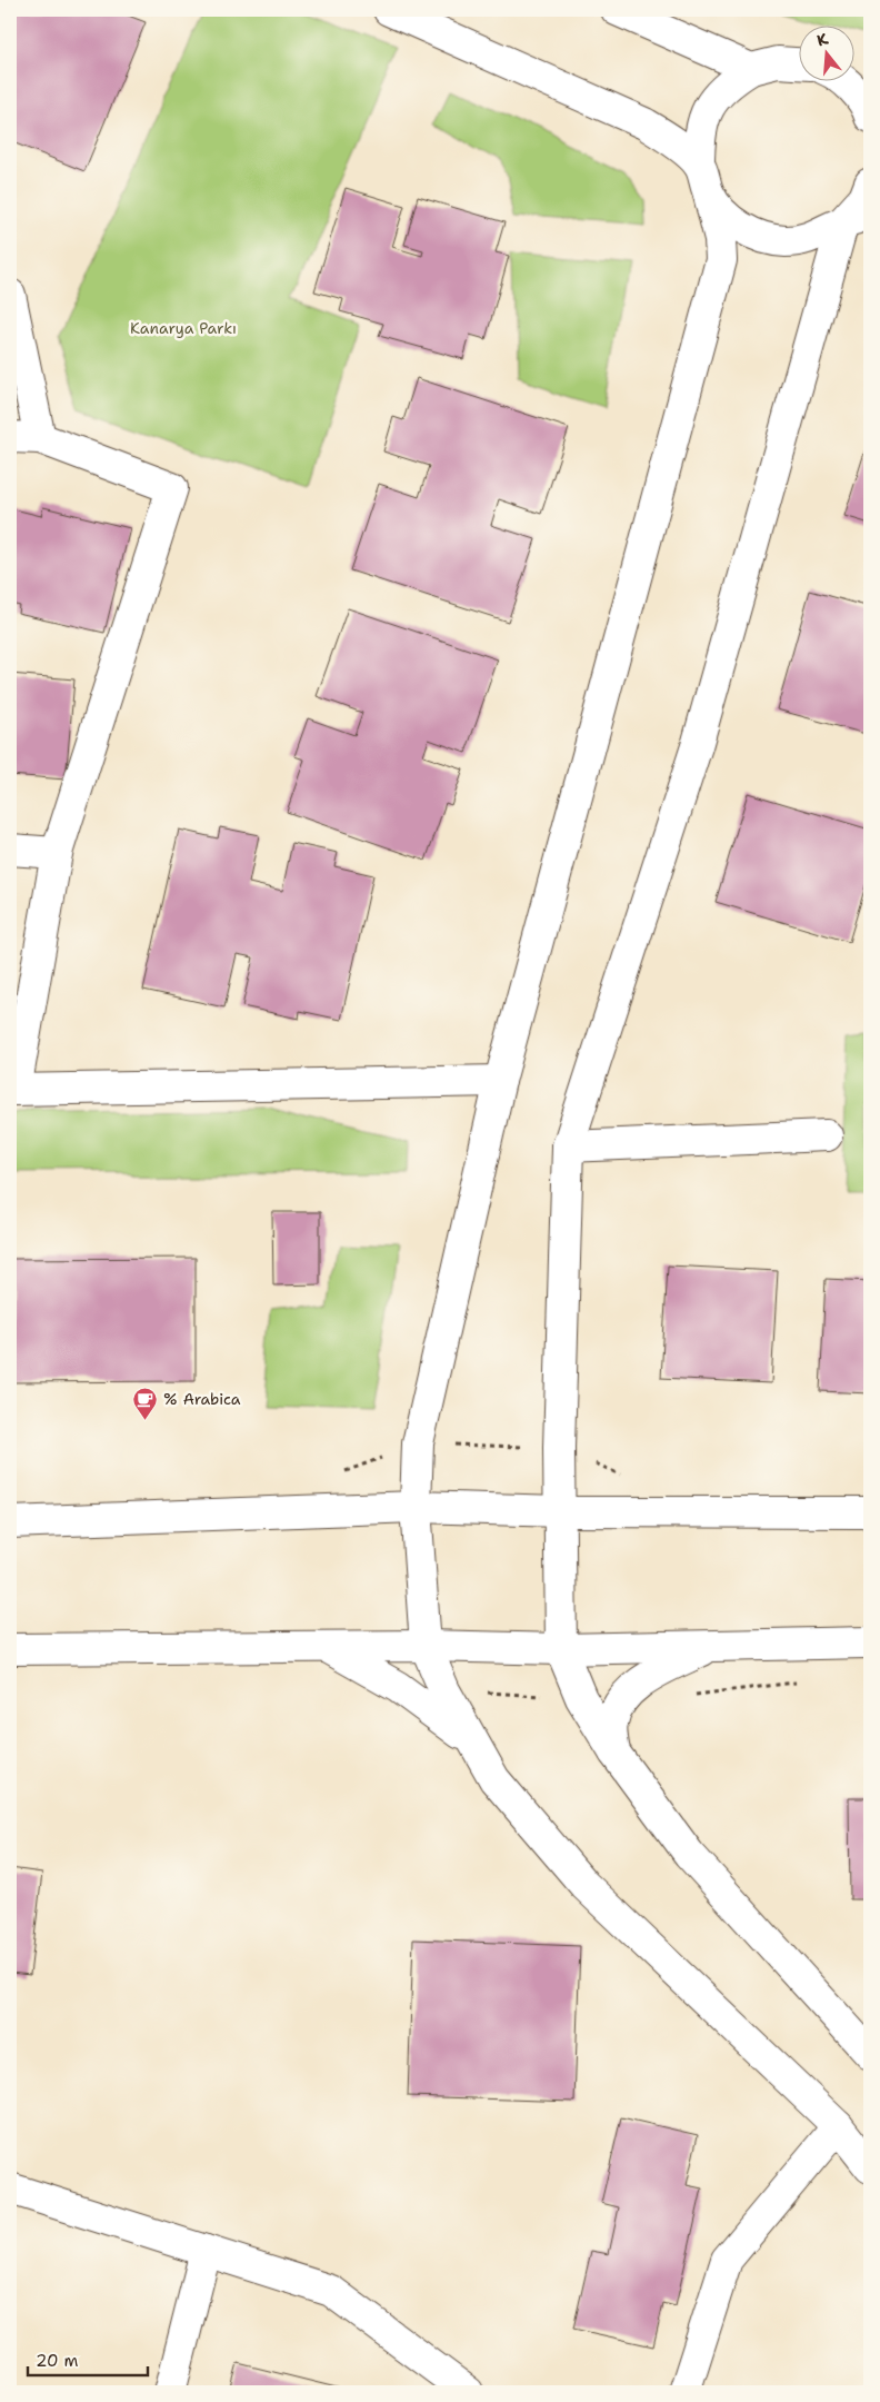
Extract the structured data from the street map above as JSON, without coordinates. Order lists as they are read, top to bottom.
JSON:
{
  "parks": ["Kanarya Parkı"],
  "places": {
    "cafe": ["% Arabica"]
  },
  "scale_bar": "20 m",
  "north": "top"
}
